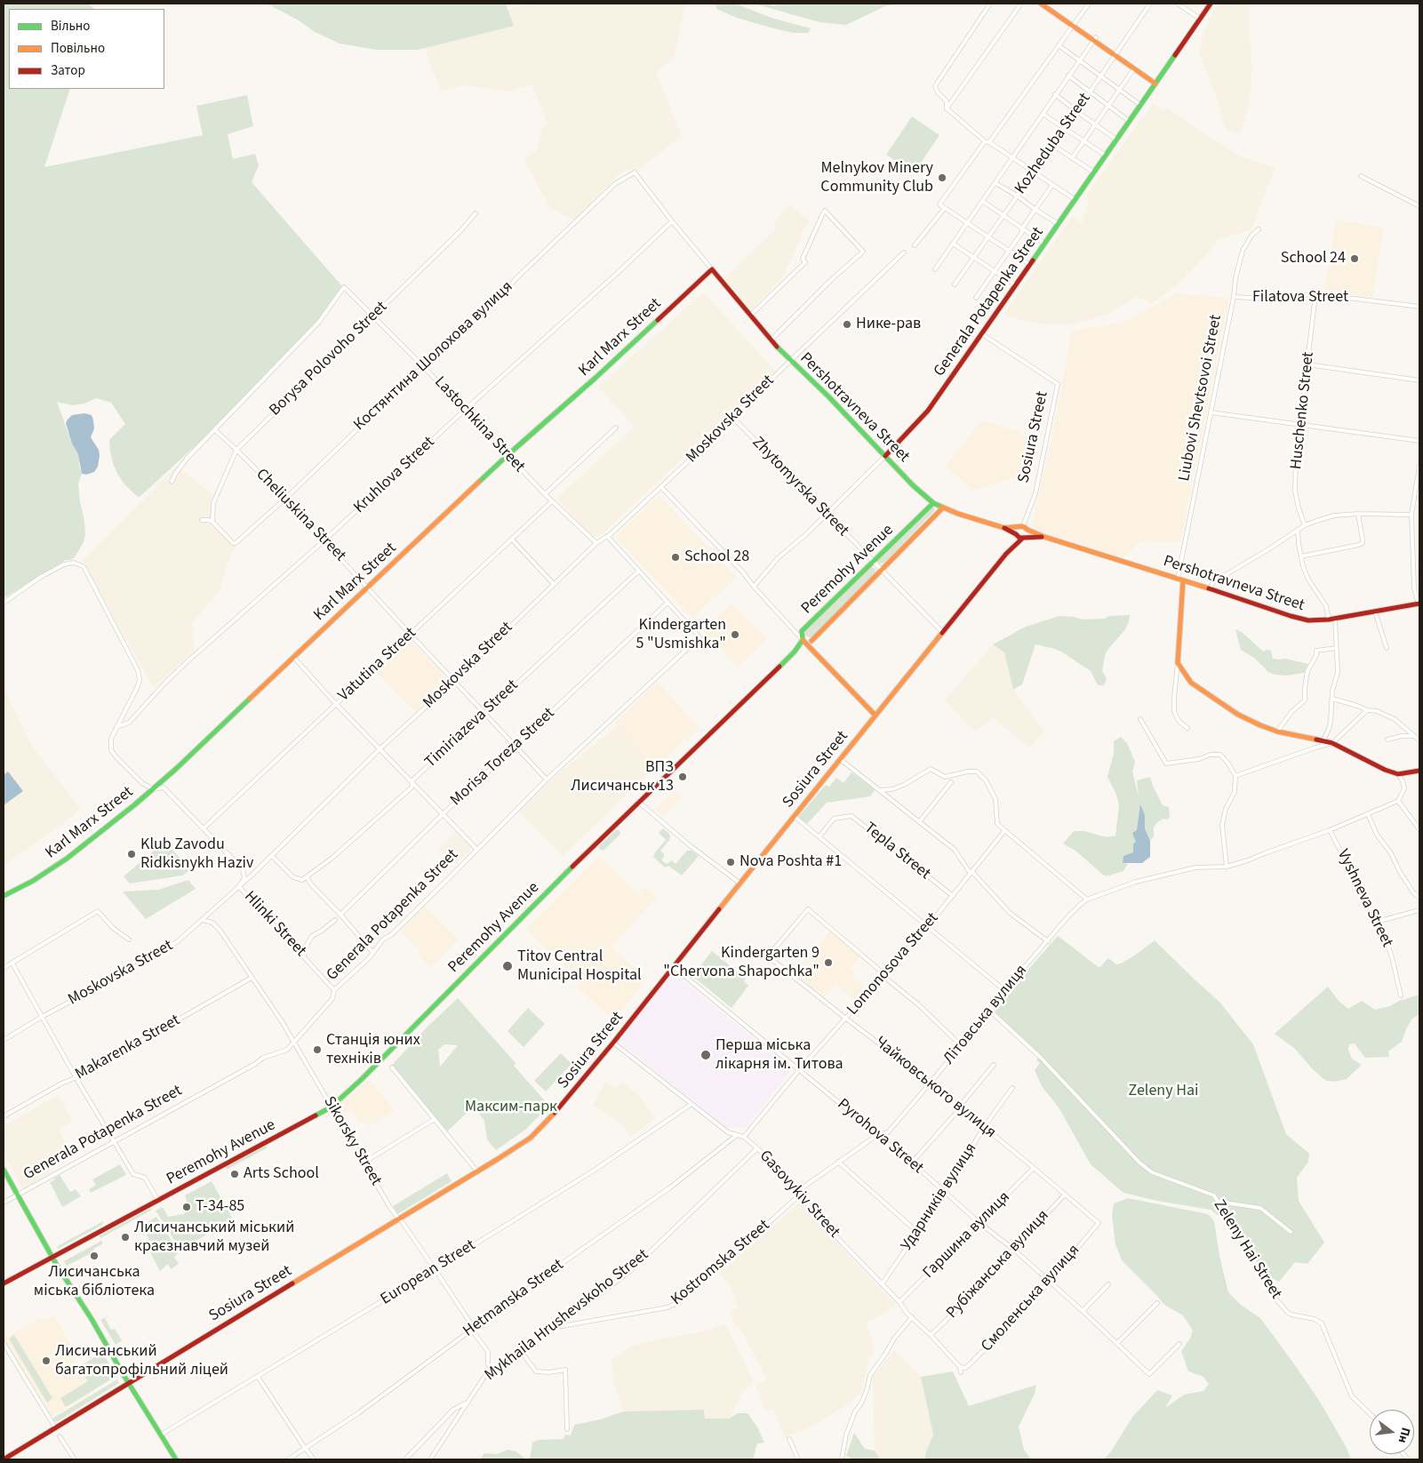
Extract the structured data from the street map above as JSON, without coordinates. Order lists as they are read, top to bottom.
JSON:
{
  "streets": {
    "main road": [
      "Generala Potapenka Street",
      "Karl Marx Street",
      "Pershotravneva Street",
      "Sosiura Street",
      "Peremohy Avenue"
    ],
    "street": [
      "Kozheduba Street",
      "Filatova Street",
      "Костянтина Шолохова вулиця",
      "Borysa Polovoho Street",
      "Liubovi Shevtsovoi Street",
      "Huschenko Street",
      "Moskovska Street",
      "Lastochkina Street",
      "Kruhlova Street",
      "Zhytomyrska Street",
      "Cheliuskina Street",
      "Vatutina Street",
      "Timiriazeva Street",
      "Morisa Toreza Street",
      "Tepla Street",
      "Vyshneva Street",
      "Hlinki Street",
      "Lomonosova Street",
      "Літовська вулиця",
      "Makarenka Street",
      "Чайковського вулиця",
      "Pyrohova Street",
      "Sikorsky Street",
      "Gasovykiv Street",
      "Ударників вулиця",
      "Гаршина вулиця",
      "Zeleny Hai Street",
      "Kostromska Street",
      "Рубіжанська вулиця",
      "European Street",
      "Hetmanska Street",
      "Смоленська вулиця",
      "Mykhaila Hrushevskoho Street"
    ]
  },
  "crossings": [
    ["Filatova Street", "Liubovi Shevtsovoi Street"],
    ["Filatova Street", "Huschenko Street"],
    ["Generala Potapenka Street", "Pershotravneva Street"],
    ["Generala Potapenka Street", "Sosiura Street"],
    ["Generala Potapenka Street", "Zhytomyrska Street"],
    ["Generala Potapenka Street", "Cheliuskina Street"],
    ["Generala Potapenka Street", "Morisa Toreza Street"],
    ["Generala Potapenka Street", "Hlinki Street"],
    ["Generala Potapenka Street", "Sikorsky Street"],
    ["Karl Marx Street", "Pershotravneva Street"],
    ["Karl Marx Street", "Lastochkina Street"],
    ["Karl Marx Street", "Cheliuskina Street"],
    ["Karl Marx Street", "Hlinki Street"],
    ["Костянтина Шолохова вулиця", "Borysa Polovoho Street"],
    ["Костянтина Шолохова вулиця", "Lastochkina Street"],
    ["Костянтина Шолохова вулиця", "Kruhlova Street"],
    ["Костянтина Шолохова вулиця", "Cheliuskina Street"],
    ["Borysa Polovoho Street", "Lastochkina Street"],
    ["Borysa Polovoho Street", "Cheliuskina Street"],
    ["Liubovi Shevtsovoi Street", "Pershotravneva Street"],
    ["Pershotravneva Street", "Moskovska Street"],
    ["Pershotravneva Street", "Sosiura Street"],
    ["Pershotravneva Street", "Peremohy Avenue"],
    ["Moskovska Street", "Lastochkina Street"],
    ["Moskovska Street", "Zhytomyrska Street"],
    ["Moskovska Street", "Cheliuskina Street"],
    ["Moskovska Street", "Hlinki Street"],
    ["Moskovska Street", "Sikorsky Street"],
    ["Lastochkina Street", "Kruhlova Street"],
    ["Lastochkina Street", "Cheliuskina Street"],
    ["Lastochkina Street", "Vatutina Street"],
    ["Sosiura Street", "Zhytomyrska Street"],
    ["Sosiura Street", "Pyrohova Street"],
    ["Sosiura Street", "Sikorsky Street"],
    ["Sosiura Street", "Gasovykiv Street"],
    ["Kruhlova Street", "Cheliuskina Street"],
    ["Zhytomyrska Street", "Peremohy Avenue"],
    ["Cheliuskina Street", "Vatutina Street"],
    ["Cheliuskina Street", "Timiriazeva Street"],
    ["Cheliuskina Street", "Morisa Toreza Street"],
    ["Peremohy Avenue", "Sikorsky Street"],
    ["Vatutina Street", "Hlinki Street"],
    ["Tepla Street", "Lomonosova Street"],
    ["Lomonosova Street", "Чайковського вулиця"],
    ["Lomonosova Street", "Pyrohova Street"],
    ["Lomonosova Street", "Gasovykiv Street"],
    ["Літовська вулиця", "Чайковського вулиця"],
    ["Літовська вулиця", "Pyrohova Street"],
    ["Літовська вулиця", "Gasovykiv Street"],
    ["Літовська вулиця", "Zeleny Hai Street"],
    ["Makarenka Street", "Sikorsky Street"],
    ["Чайковського вулиця", "Ударників вулиця"],
    ["Чайковського вулиця", "Гаршина вулиця"],
    ["Чайковського вулиця", "Рубіжанська вулиця"],
    ["Чайковського вулиця", "Смоленська вулиця"],
    ["Pyrohova Street", "Ударників вулиця"],
    ["Pyrohova Street", "Гаршина вулиця"],
    ["Pyrohova Street", "Рубіжанська вулиця"],
    ["Pyrohova Street", "Смоленська вулиця"],
    ["Sikorsky Street", "European Street"],
    ["Sikorsky Street", "Hetmanska Street"],
    ["Sikorsky Street", "Mykhaila Hrushevskoho Street"],
    ["Gasovykiv Street", "Ударників вулиця"],
    ["Gasovykiv Street", "Гаршина вулиця"],
    ["Gasovykiv Street", "Kostromska Street"],
    ["Gasovykiv Street", "Рубіжанська вулиця"],
    ["Gasovykiv Street", "European Street"],
    ["Gasovykiv Street", "Hetmanska Street"],
    ["Gasovykiv Street", "Смоленська вулиця"],
    ["Gasovykiv Street", "Mykhaila Hrushevskoho Street"],
    ["Kostromska Street", "Mykhaila Hrushevskoho Street"]
  ],
  "parks": ["Zeleny Hai", "Максим-парк"],
  "places": [
    "Melnykov Minery Community Club",
    "School 24",
    "Нике-рав",
    "School 28",
    "Kindergarten 5 \"Usmishka\"",
    "ВПЗ Лисичанськ 13",
    "Klub Zavodu Ridkisnykh Haziv",
    "Nova Poshta #1",
    "Kindergarten 9 \"Chervona Shapochka\"",
    "Titov Central Municipal Hospital",
    "Станція юних техніків",
    "Перша міська лікарня ім. Титова",
    "Arts School",
    "Т-34-85",
    "Лисичанський міський краєзнавчий музей",
    "Лисичанська мiська бiблiотека",
    "Лисичанський багатопрофільний ліцей"
  ],
  "legend": ["Вільно", "Повільно", "Затор"],
  "north": "right"
}
